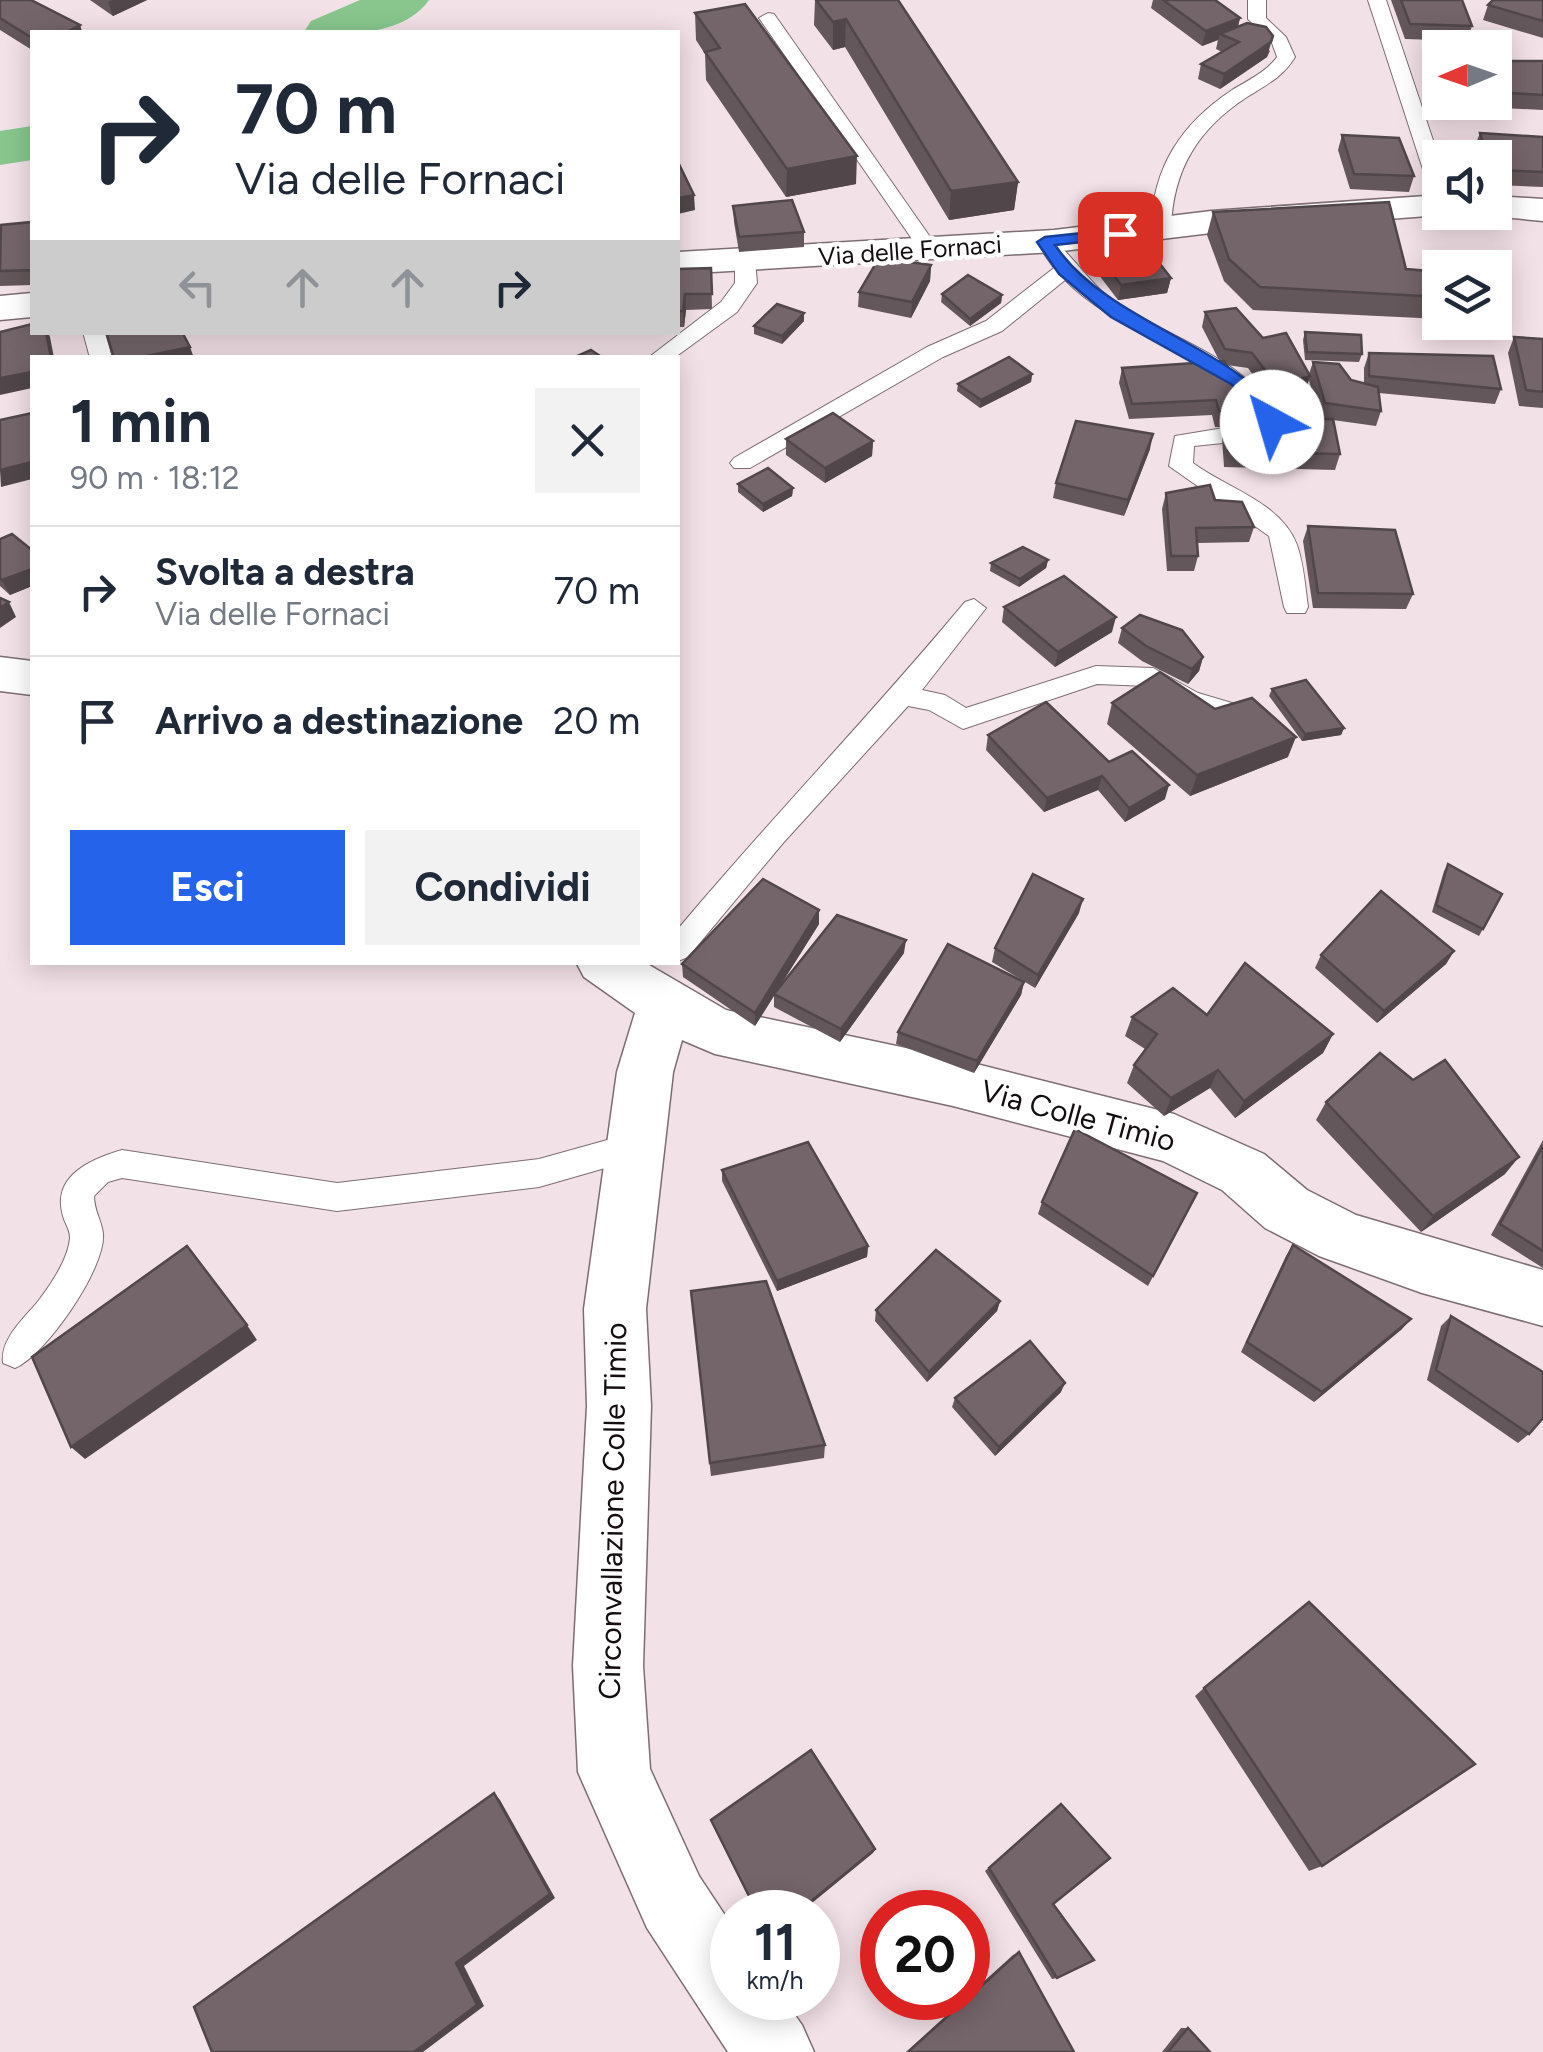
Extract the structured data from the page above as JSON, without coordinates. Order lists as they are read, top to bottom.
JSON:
{
  "streets": {
    "street": ["Via delle Fornaci", "Via Colle Timio", "Circonvallazione Colle Timio"]
  },
  "crossings": [
    ["Via Colle Timio", "Circonvallazione Colle Timio"]
  ],
  "north": "left",
  "page": {
    "turn": ["70 m", "Via delle Fornaci"],
    "heading": ["1 min", "90 m · 18:12"],
    "list": [
      {
        "name": "Svolta a destra",
        "note": "Via delle Fornaci",
        "value": "70 m"
      },
      {
        "name": "Arrivo a destinazione",
        "value": "20 m"
      }
    ],
    "buttons": ["Esci", "Condividi"],
    "speed": "11 km/h",
    "limit": "20"
  }
}
